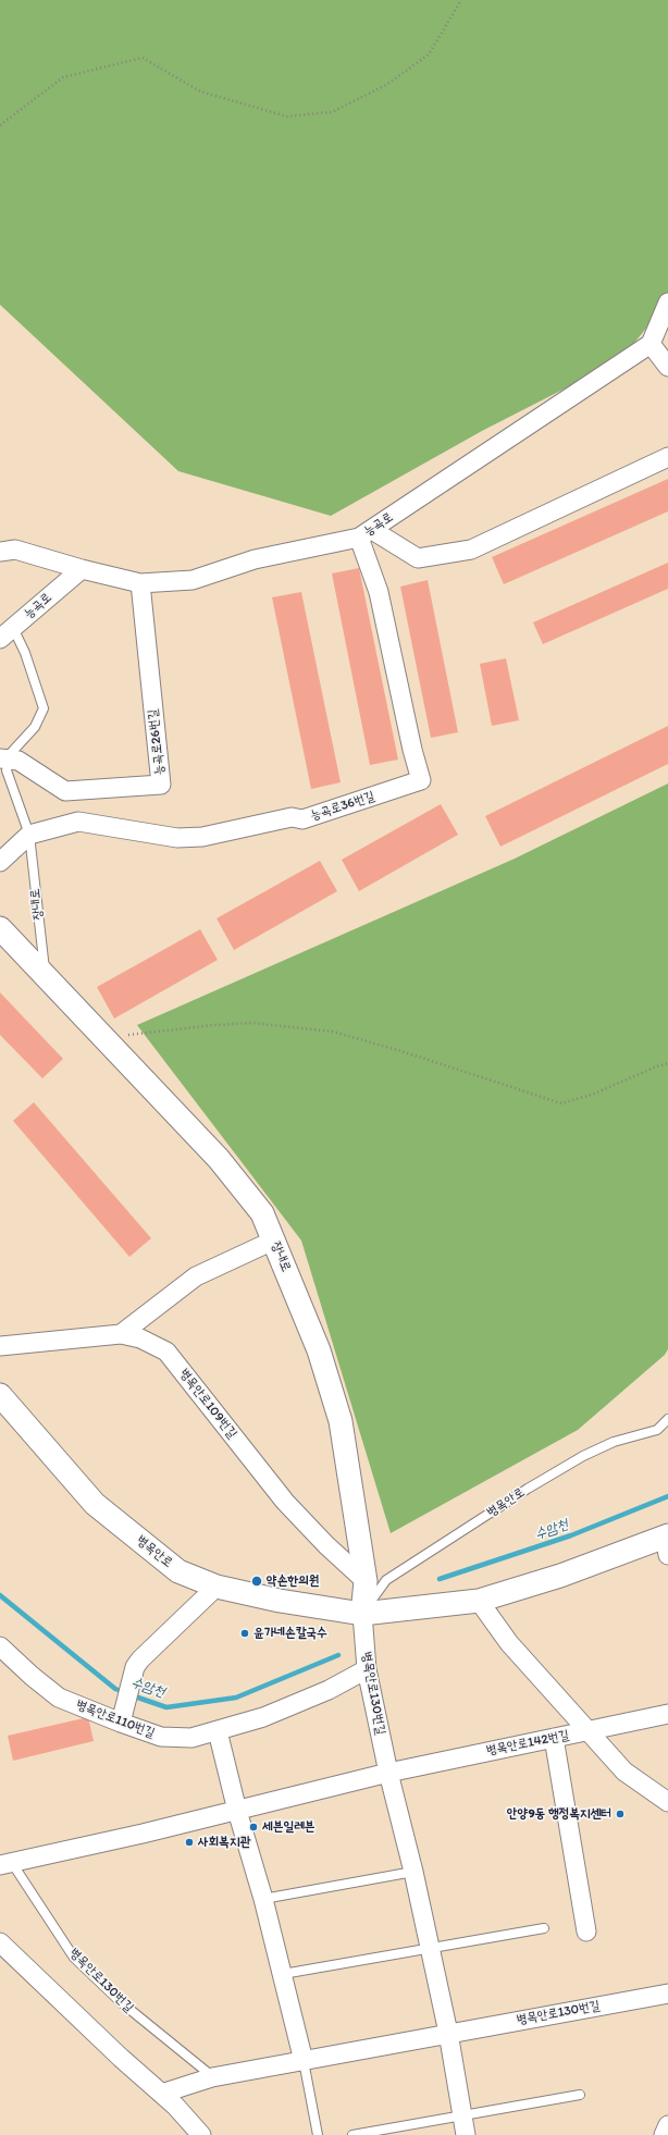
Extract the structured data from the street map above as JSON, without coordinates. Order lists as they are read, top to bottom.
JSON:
{
  "streets": {
    "street": [
      "능곡로",
      "능곡로26번길",
      "능곡로36번길",
      "장내로",
      "병목안로109번길",
      "병목안로",
      "병목안로130번길",
      "병목안로110번길",
      "병목안로142번길"
    ]
  },
  "crossings": [
    ["능곡로", "능곡로26번길"],
    ["능곡로", "능곡로36번길"],
    ["능곡로", "장내로"],
    ["능곡로36번길", "장내로"],
    ["장내로", "병목안로109번길"],
    ["장내로", "병목안로"],
    ["장내로", "병목안로130번길"],
    ["병목안로", "병목안로130번길"],
    ["병목안로130번길", "병목안로110번길"],
    ["병목안로130번길", "병목안로142번길"]
  ],
  "water": ["수암천"],
  "places": [
    "약손한의원",
    "윤가네손칼국수",
    "안양9동 행정복지센터",
    "세븐일레븐",
    "사회복지관"
  ]
}
